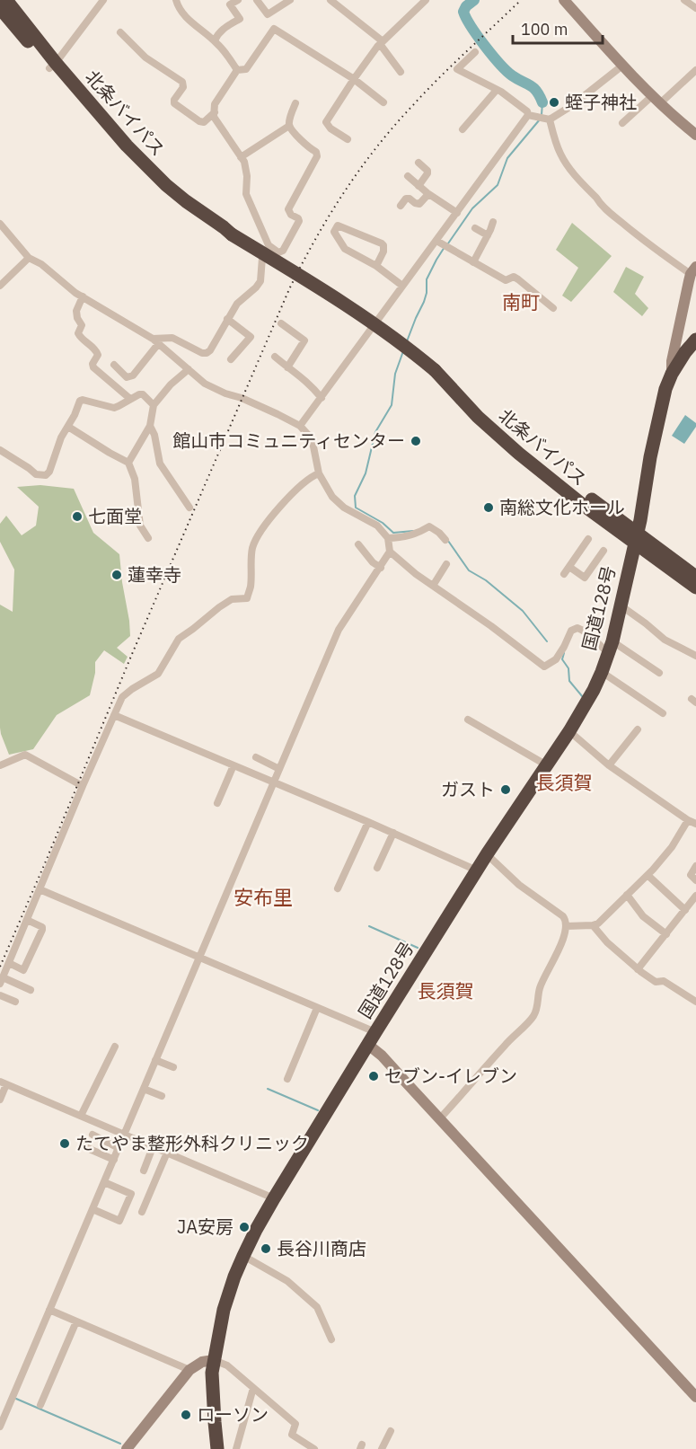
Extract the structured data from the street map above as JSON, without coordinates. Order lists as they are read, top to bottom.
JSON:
{
  "streets": {
    "highway": ["北条バイパス", "国道128号"]
  },
  "crossings": [
    ["北条バイパス", "国道128号"]
  ],
  "districts": [
    "南町",
    "長須賀",
    "安布里",
    "長須賀"
  ],
  "places": [
    "蛭子神社",
    "館山市コミュニティセンター",
    "南総文化ホール",
    "七面堂",
    "蓮幸寺",
    "ガスト",
    "セブン-イレブン",
    "たてやま整形外科クリニック",
    "JA安房",
    "長谷川商店",
    "ローソン"
  ],
  "scale_bar": "100 m"
}
